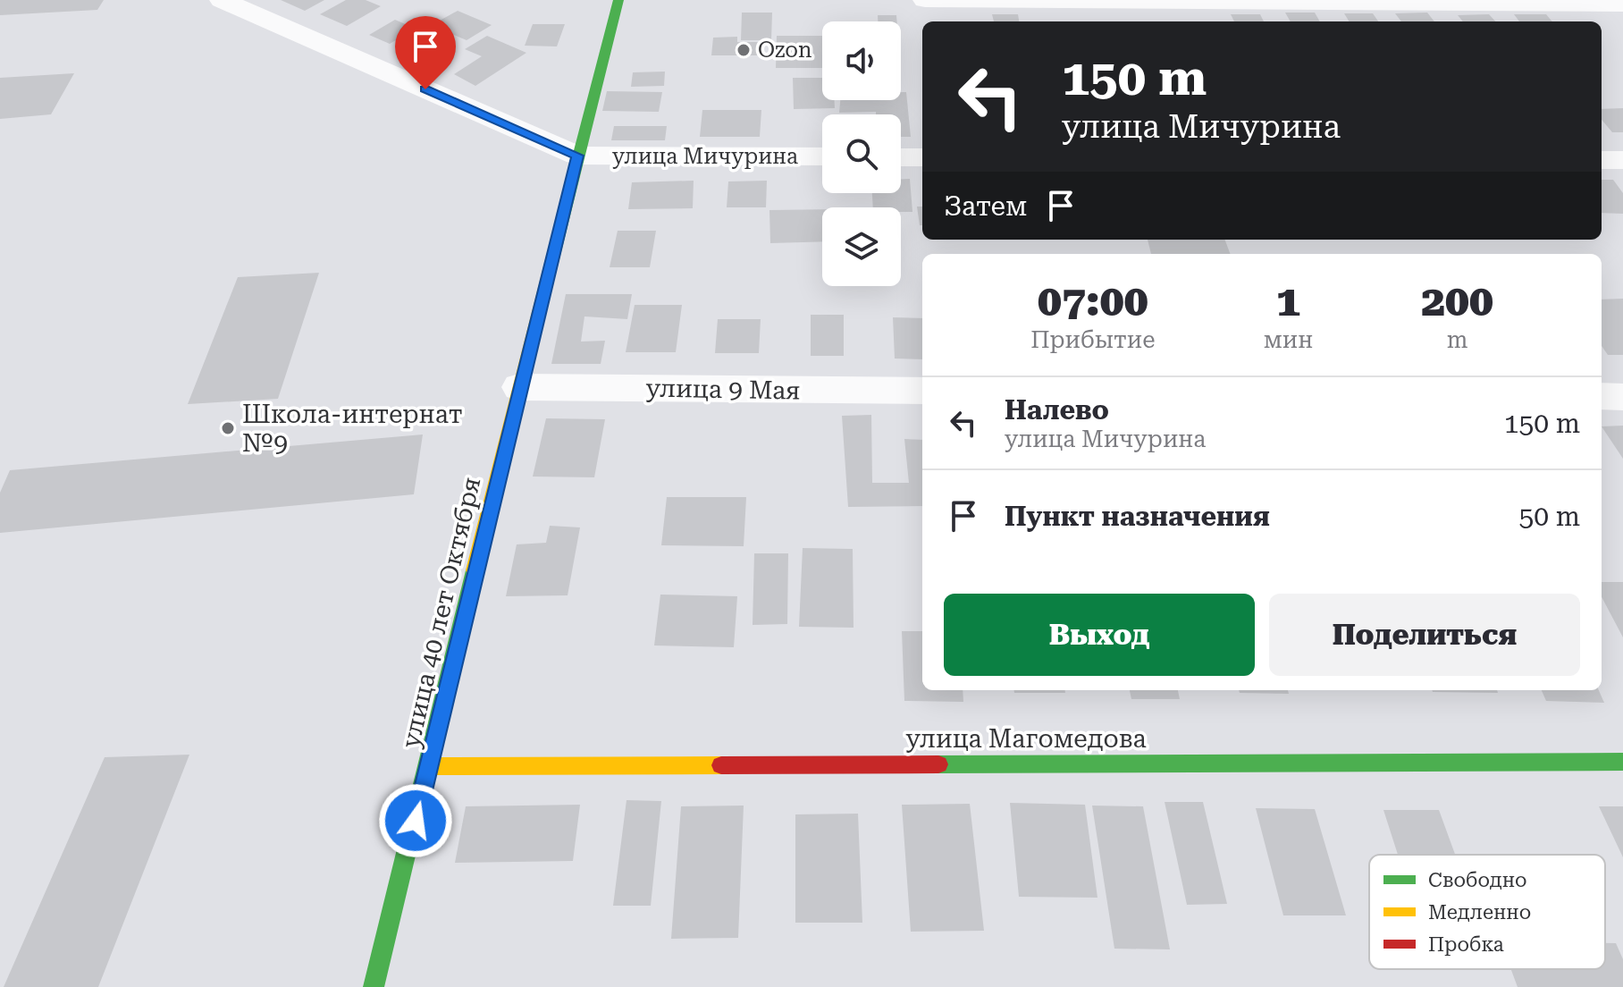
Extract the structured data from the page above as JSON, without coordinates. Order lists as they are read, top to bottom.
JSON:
{
  "streets": {
    "street": [
      "улица Мичурина",
      "улица 9 Мая",
      "улица 40 лет Октября",
      "улица Магомедова"
    ]
  },
  "crossings": [
    ["улица Мичурина", "улица 40 лет Октября"],
    ["улица 9 Мая", "улица 40 лет Октября"],
    ["улица 40 лет Октября", "улица Магомедова"]
  ],
  "places": ["Ozon", "Школа-интернат №9"],
  "legend": ["Свободно", "Медленно", "Пробка"],
  "page": {
    "turn": ["150 m", "улица Мичурина"],
    "then": "Затем",
    "eta": [
      "07:00",
      "Прибытие",
      "1",
      "мин",
      "200",
      "m"
    ],
    "list": [
      {
        "name": "Налево",
        "note": "улица Мичурина",
        "value": "150 m"
      },
      {
        "name": "Пункт назначения",
        "value": "50 m"
      }
    ],
    "buttons": ["Выход", "Поделиться"]
  }
}
